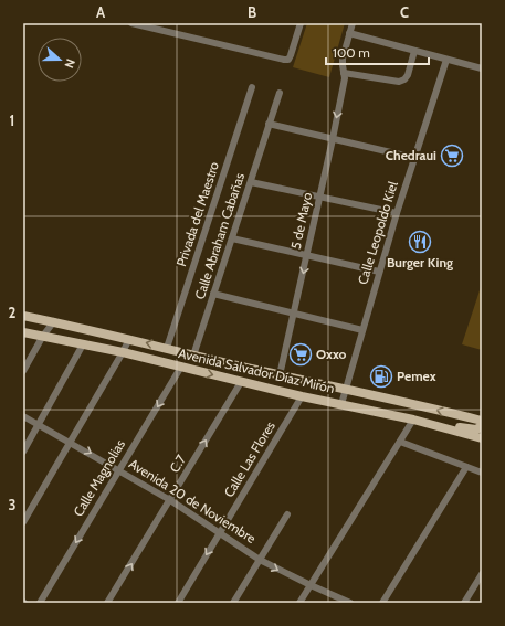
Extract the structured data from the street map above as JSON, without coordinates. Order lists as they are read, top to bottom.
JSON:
{
  "streets": {
    "main road": ["Avenida Salvador Díaz Mirón"],
    "street": [
      "Privada del Maestro",
      "5 de Mayo",
      "Calle Leopoldo Kiel",
      "Calle Abraham Cabañas",
      "Calle Las Flores",
      "C.7",
      "Calle Magnolias",
      "Avenida 20 de Noviembre"
    ]
  },
  "crossings": [
    ["Privada del Maestro", "Avenida Salvador Díaz Mirón"],
    ["5 de Mayo", "Avenida Salvador Díaz Mirón"],
    ["Calle Leopoldo Kiel", "Avenida Salvador Díaz Mirón"],
    ["Calle Abraham Cabañas", "Avenida Salvador Díaz Mirón"],
    ["Avenida Salvador Díaz Mirón", "Calle Las Flores"],
    ["Avenida Salvador Díaz Mirón", "C.7"],
    ["Avenida Salvador Díaz Mirón", "Calle Magnolias"],
    ["Calle Las Flores", "Avenida 20 de Noviembre"],
    ["C.7", "Avenida 20 de Noviembre"],
    ["Calle Magnolias", "Avenida 20 de Noviembre"]
  ],
  "one_way": ["C.7"],
  "places": {
    "supermarket": ["Chedraui", "Oxxo"],
    "restaurant": ["Burger King"],
    "fuel station": ["Pemex"]
  },
  "scale_bar": "100 m",
  "north": "right",
  "grid": {
    "columns": ["A", "B", "C"],
    "rows": ["1", "2", "3"]
  }
}
